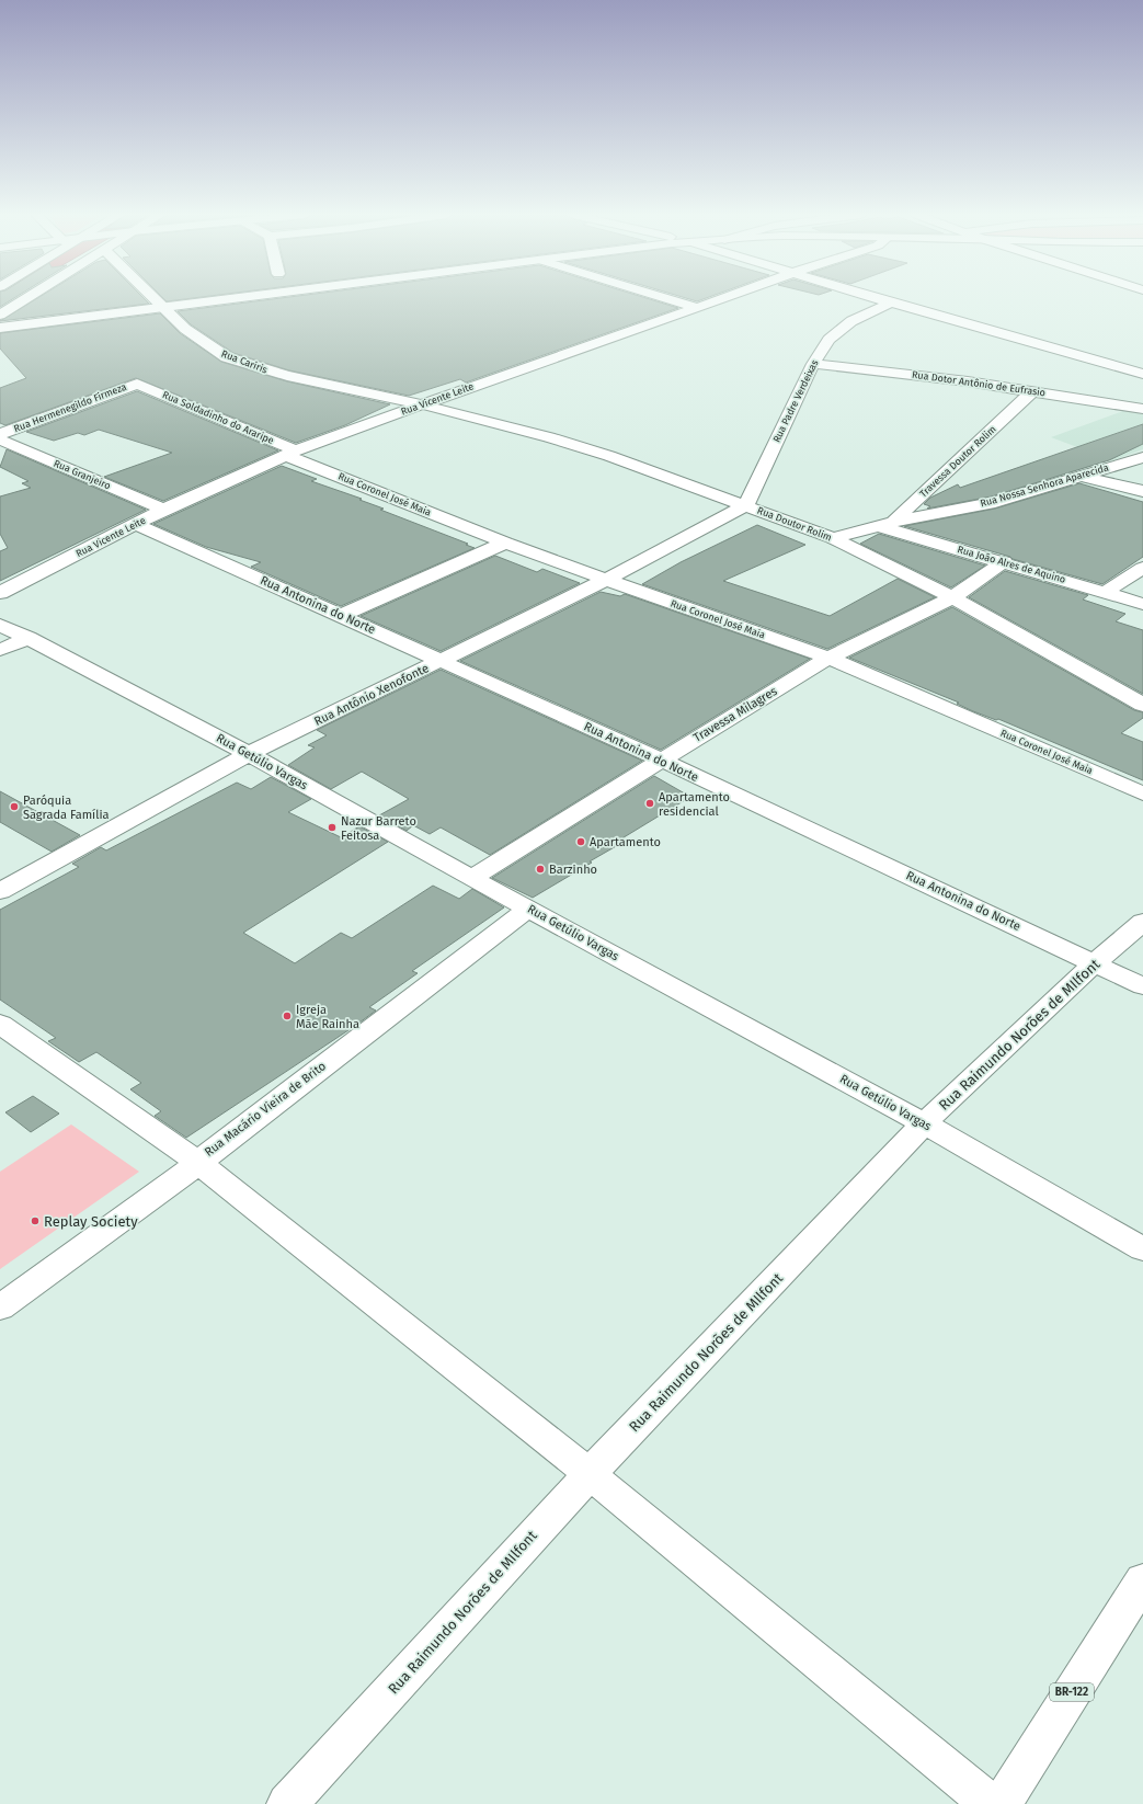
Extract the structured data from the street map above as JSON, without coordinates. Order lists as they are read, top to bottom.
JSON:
{
  "streets": {
    "main road": [
      "Rua Cariris",
      "Rua Dotor Antônio de Eufrasio",
      "Rua Vicente Leite",
      "Rua Padre Verdeixas",
      "Rua Hermenegildo Firmeza",
      "Rua Soldadinho do Araripe",
      "Travessa Doutor Rolim",
      "Rua Granjeiro",
      "Rua Nossa Senhora Aparecida",
      "Rua Coronel José Maia",
      "Rua Doutor Rolim",
      "Rua João Alres de Aquino",
      "Rua Antonina do Norte",
      "Rua Antônio Xenofonte",
      "Travessa Milagres",
      "Rua Getúlio Vargas",
      "Rua Raimundo Norões de MIlfont",
      "Rua Macário Vieira de Brito",
      "BR-122"
    ]
  },
  "crossings": [
    ["Rua Cariris", "Rua Vicente Leite"],
    ["Rua Cariris", "Rua Doutor Rolim"],
    ["Rua Dotor Antônio de Eufrasio", "Rua Padre Verdeixas"],
    ["Rua Dotor Antônio de Eufrasio", "Travessa Doutor Rolim"],
    ["Rua Vicente Leite", "Rua Soldadinho do Araripe"],
    ["Rua Vicente Leite", "Rua Granjeiro"],
    ["Rua Vicente Leite", "Rua Coronel José Maia"],
    ["Rua Vicente Leite", "Rua Doutor Rolim"],
    ["Rua Vicente Leite", "Rua Antonina do Norte"],
    ["Rua Padre Verdeixas", "Rua Doutor Rolim"],
    ["Rua Padre Verdeixas", "Rua Antônio Xenofonte"],
    ["Rua Hermenegildo Firmeza", "Rua Soldadinho do Araripe"],
    ["Rua Soldadinho do Araripe", "Rua Coronel José Maia"],
    ["Travessa Doutor Rolim", "Rua Nossa Senhora Aparecida"],
    ["Travessa Doutor Rolim", "Rua João Alres de Aquino"],
    ["Rua Nossa Senhora Aparecida", "Rua Doutor Rolim"],
    ["Rua Nossa Senhora Aparecida", "Rua João Alres de Aquino"],
    ["Rua Coronel José Maia", "Rua Antônio Xenofonte"],
    ["Rua Coronel José Maia", "Travessa Milagres"],
    ["Rua Doutor Rolim", "Rua Antônio Xenofonte"],
    ["Rua Doutor Rolim", "Travessa Milagres"],
    ["Rua João Alres de Aquino", "Travessa Milagres"],
    ["Rua Antonina do Norte", "Rua Antônio Xenofonte"],
    ["Rua Antonina do Norte", "Travessa Milagres"],
    ["Rua Antonina do Norte", "Rua Raimundo Norões de MIlfont"],
    ["Rua Antônio Xenofonte", "Rua Getúlio Vargas"],
    ["Travessa Milagres", "Rua Getúlio Vargas"],
    ["Rua Getúlio Vargas", "Rua Raimundo Norões de MIlfont"],
    ["Rua Getúlio Vargas", "Rua Macário Vieira de Brito"]
  ],
  "places": [
    "Apartamento residencial",
    "Paróquia Sagrada Família",
    "Nazur Barreto Feitosa",
    "Apartamento",
    "Barzinho",
    "Igreja Mãe Rainha",
    "Replay Society"
  ]
}
